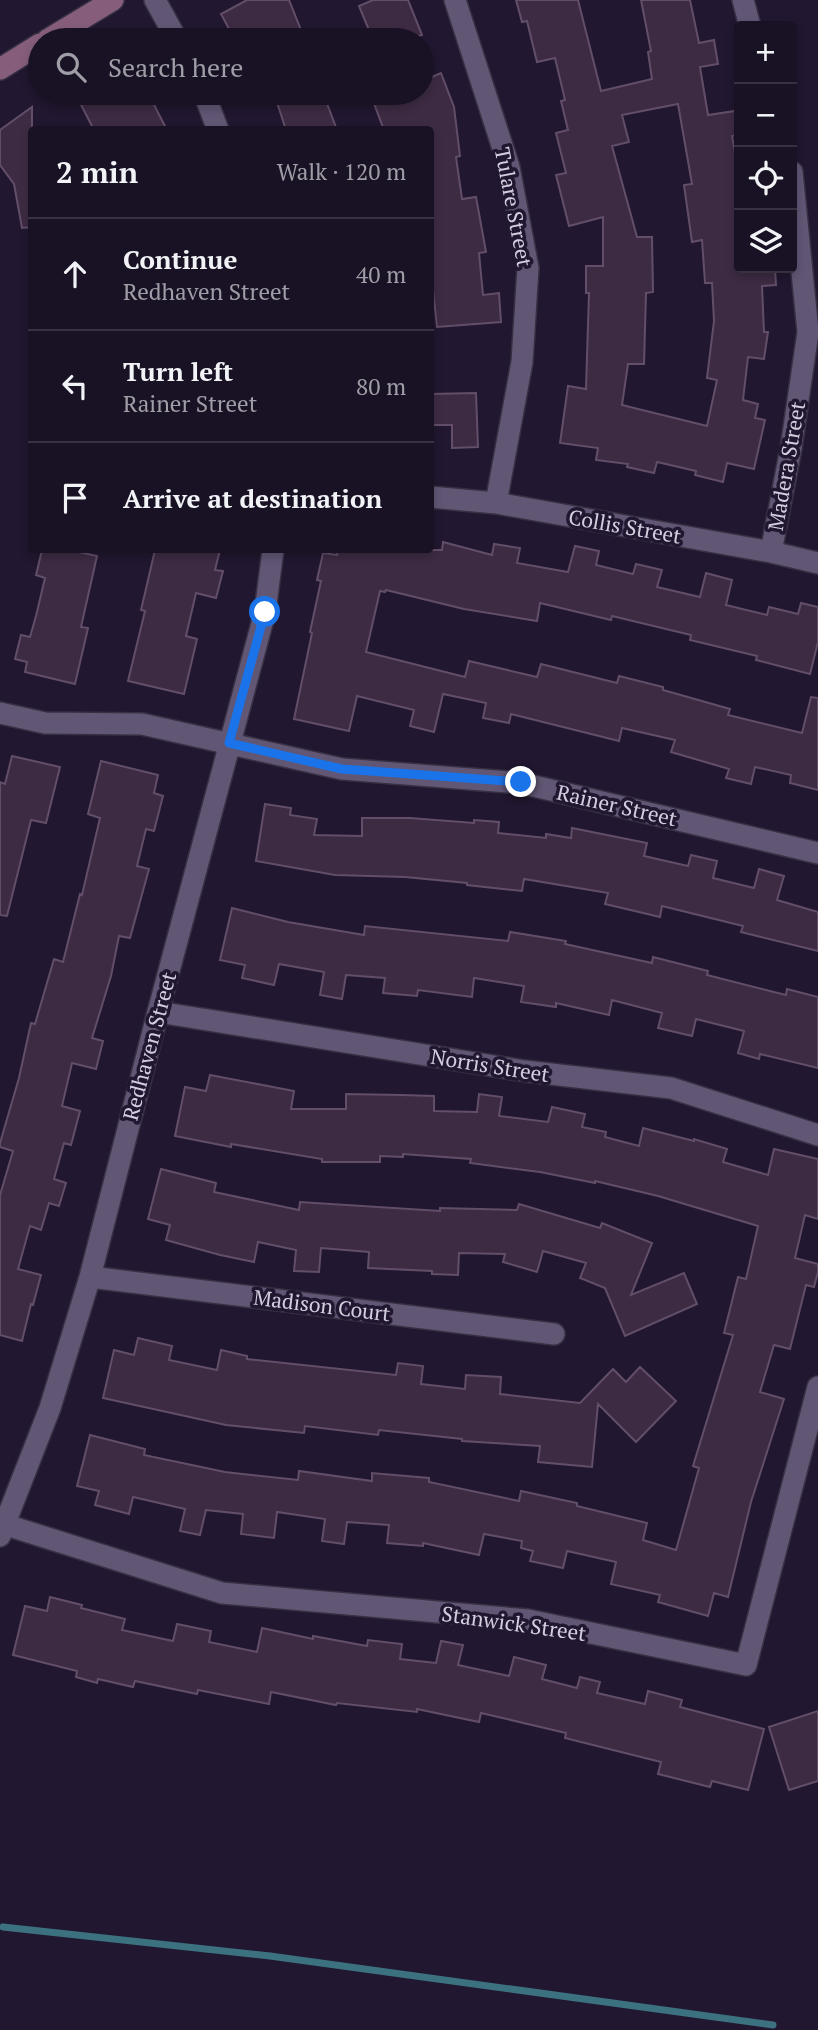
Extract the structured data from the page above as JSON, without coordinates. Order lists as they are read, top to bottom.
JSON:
{
  "streets": {
    "street": [
      "Tulare Street",
      "Madera Street",
      "Collis Street",
      "Rainer Street",
      "Redhaven Street",
      "Norris Street",
      "Madison Court",
      "Stanwick Street"
    ]
  },
  "crossings": [
    ["Tulare Street", "Collis Street"],
    ["Madera Street", "Collis Street"],
    ["Rainer Street", "Redhaven Street"],
    ["Redhaven Street", "Norris Street"],
    ["Redhaven Street", "Madison Court"],
    ["Redhaven Street", "Stanwick Street"]
  ],
  "page": {
    "map_buttons": ["+", "−"],
    "search": "Search here",
    "heading": ["2 min", "Walk · 120 m"],
    "list": [
      ["Continue", "Redhaven Street", "40 m"],
      ["Turn left", "Rainer Street", "80 m"],
      "Arrive at destination"
    ]
  }
}
